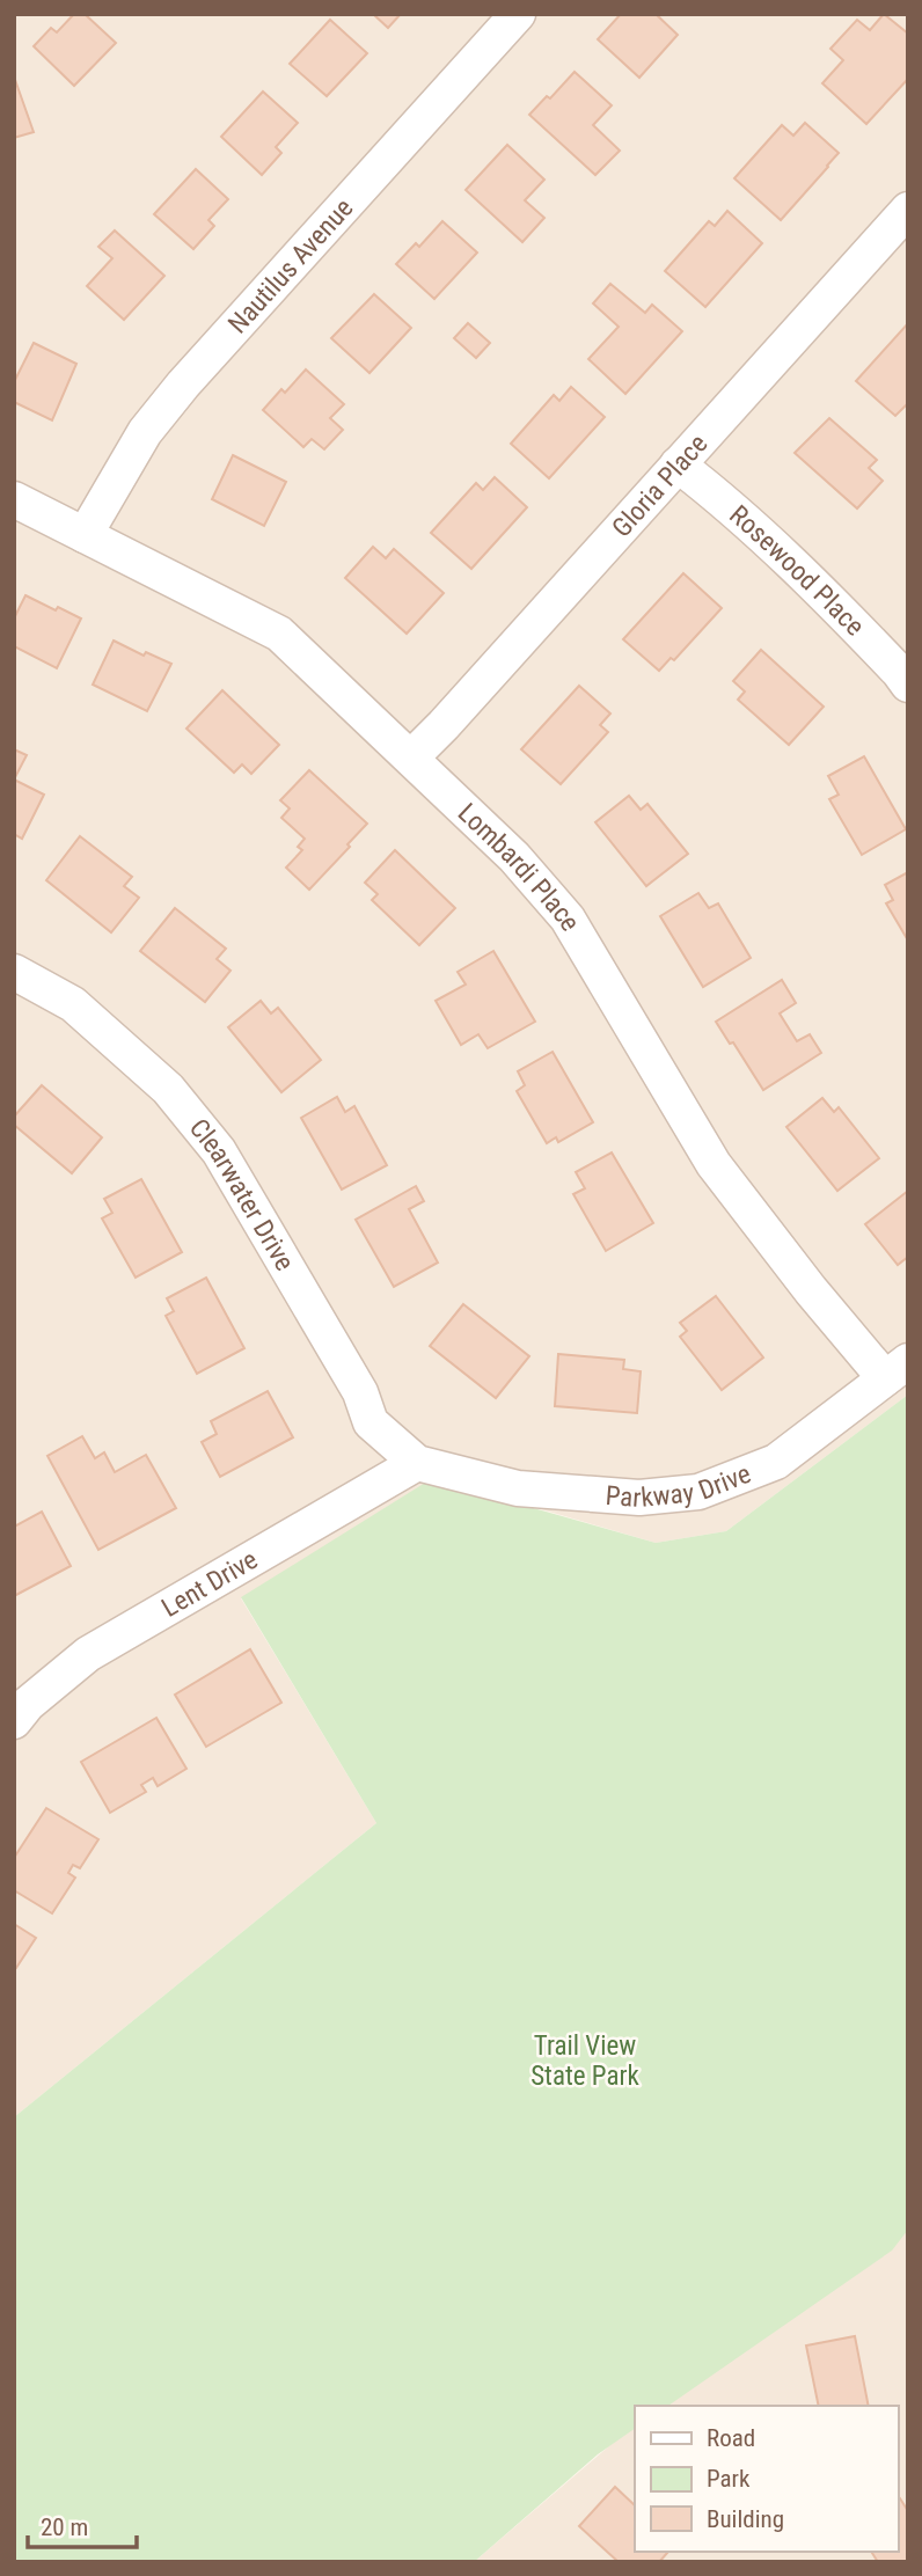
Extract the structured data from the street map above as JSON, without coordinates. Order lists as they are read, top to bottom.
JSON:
{
  "streets": {
    "street": [
      "Nautilus Avenue",
      "Gloria Place",
      "Rosewood Place",
      "Lombardi Place",
      "Clearwater Drive",
      "Parkway Drive",
      "Lent Drive"
    ]
  },
  "crossings": [
    ["Nautilus Avenue", "Lombardi Place"],
    ["Gloria Place", "Rosewood Place"],
    ["Gloria Place", "Lombardi Place"],
    ["Lombardi Place", "Parkway Drive"],
    ["Clearwater Drive", "Parkway Drive"],
    ["Clearwater Drive", "Lent Drive"],
    ["Parkway Drive", "Lent Drive"]
  ],
  "parks": ["Trail View State Park"],
  "legend": ["Road", "Park", "Building"],
  "scale_bar": "20 m"
}
